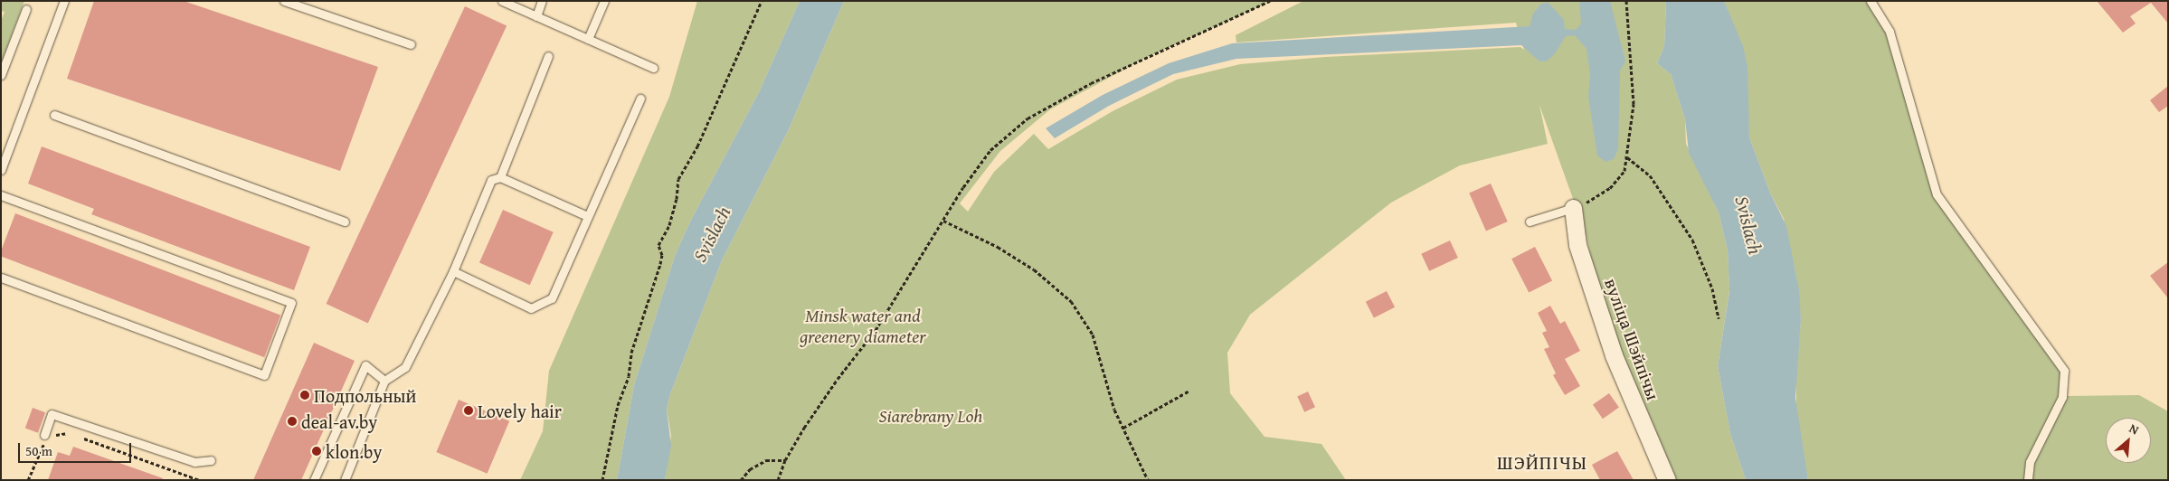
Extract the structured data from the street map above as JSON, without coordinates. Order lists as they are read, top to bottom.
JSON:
{
  "streets": {
    "street": ["вуліца Шэйпічы"]
  },
  "districts": ["ШЭЙПІЧЫ"],
  "water": ["Svislach"],
  "parks": ["Minsk water and greenery diameter", "Siarebrany Loh"],
  "places": [
    "Подпольный",
    "Lovely hair",
    "deal-av.by",
    "klon.by"
  ],
  "scale_bar": "50 m",
  "north": "top right"
}
